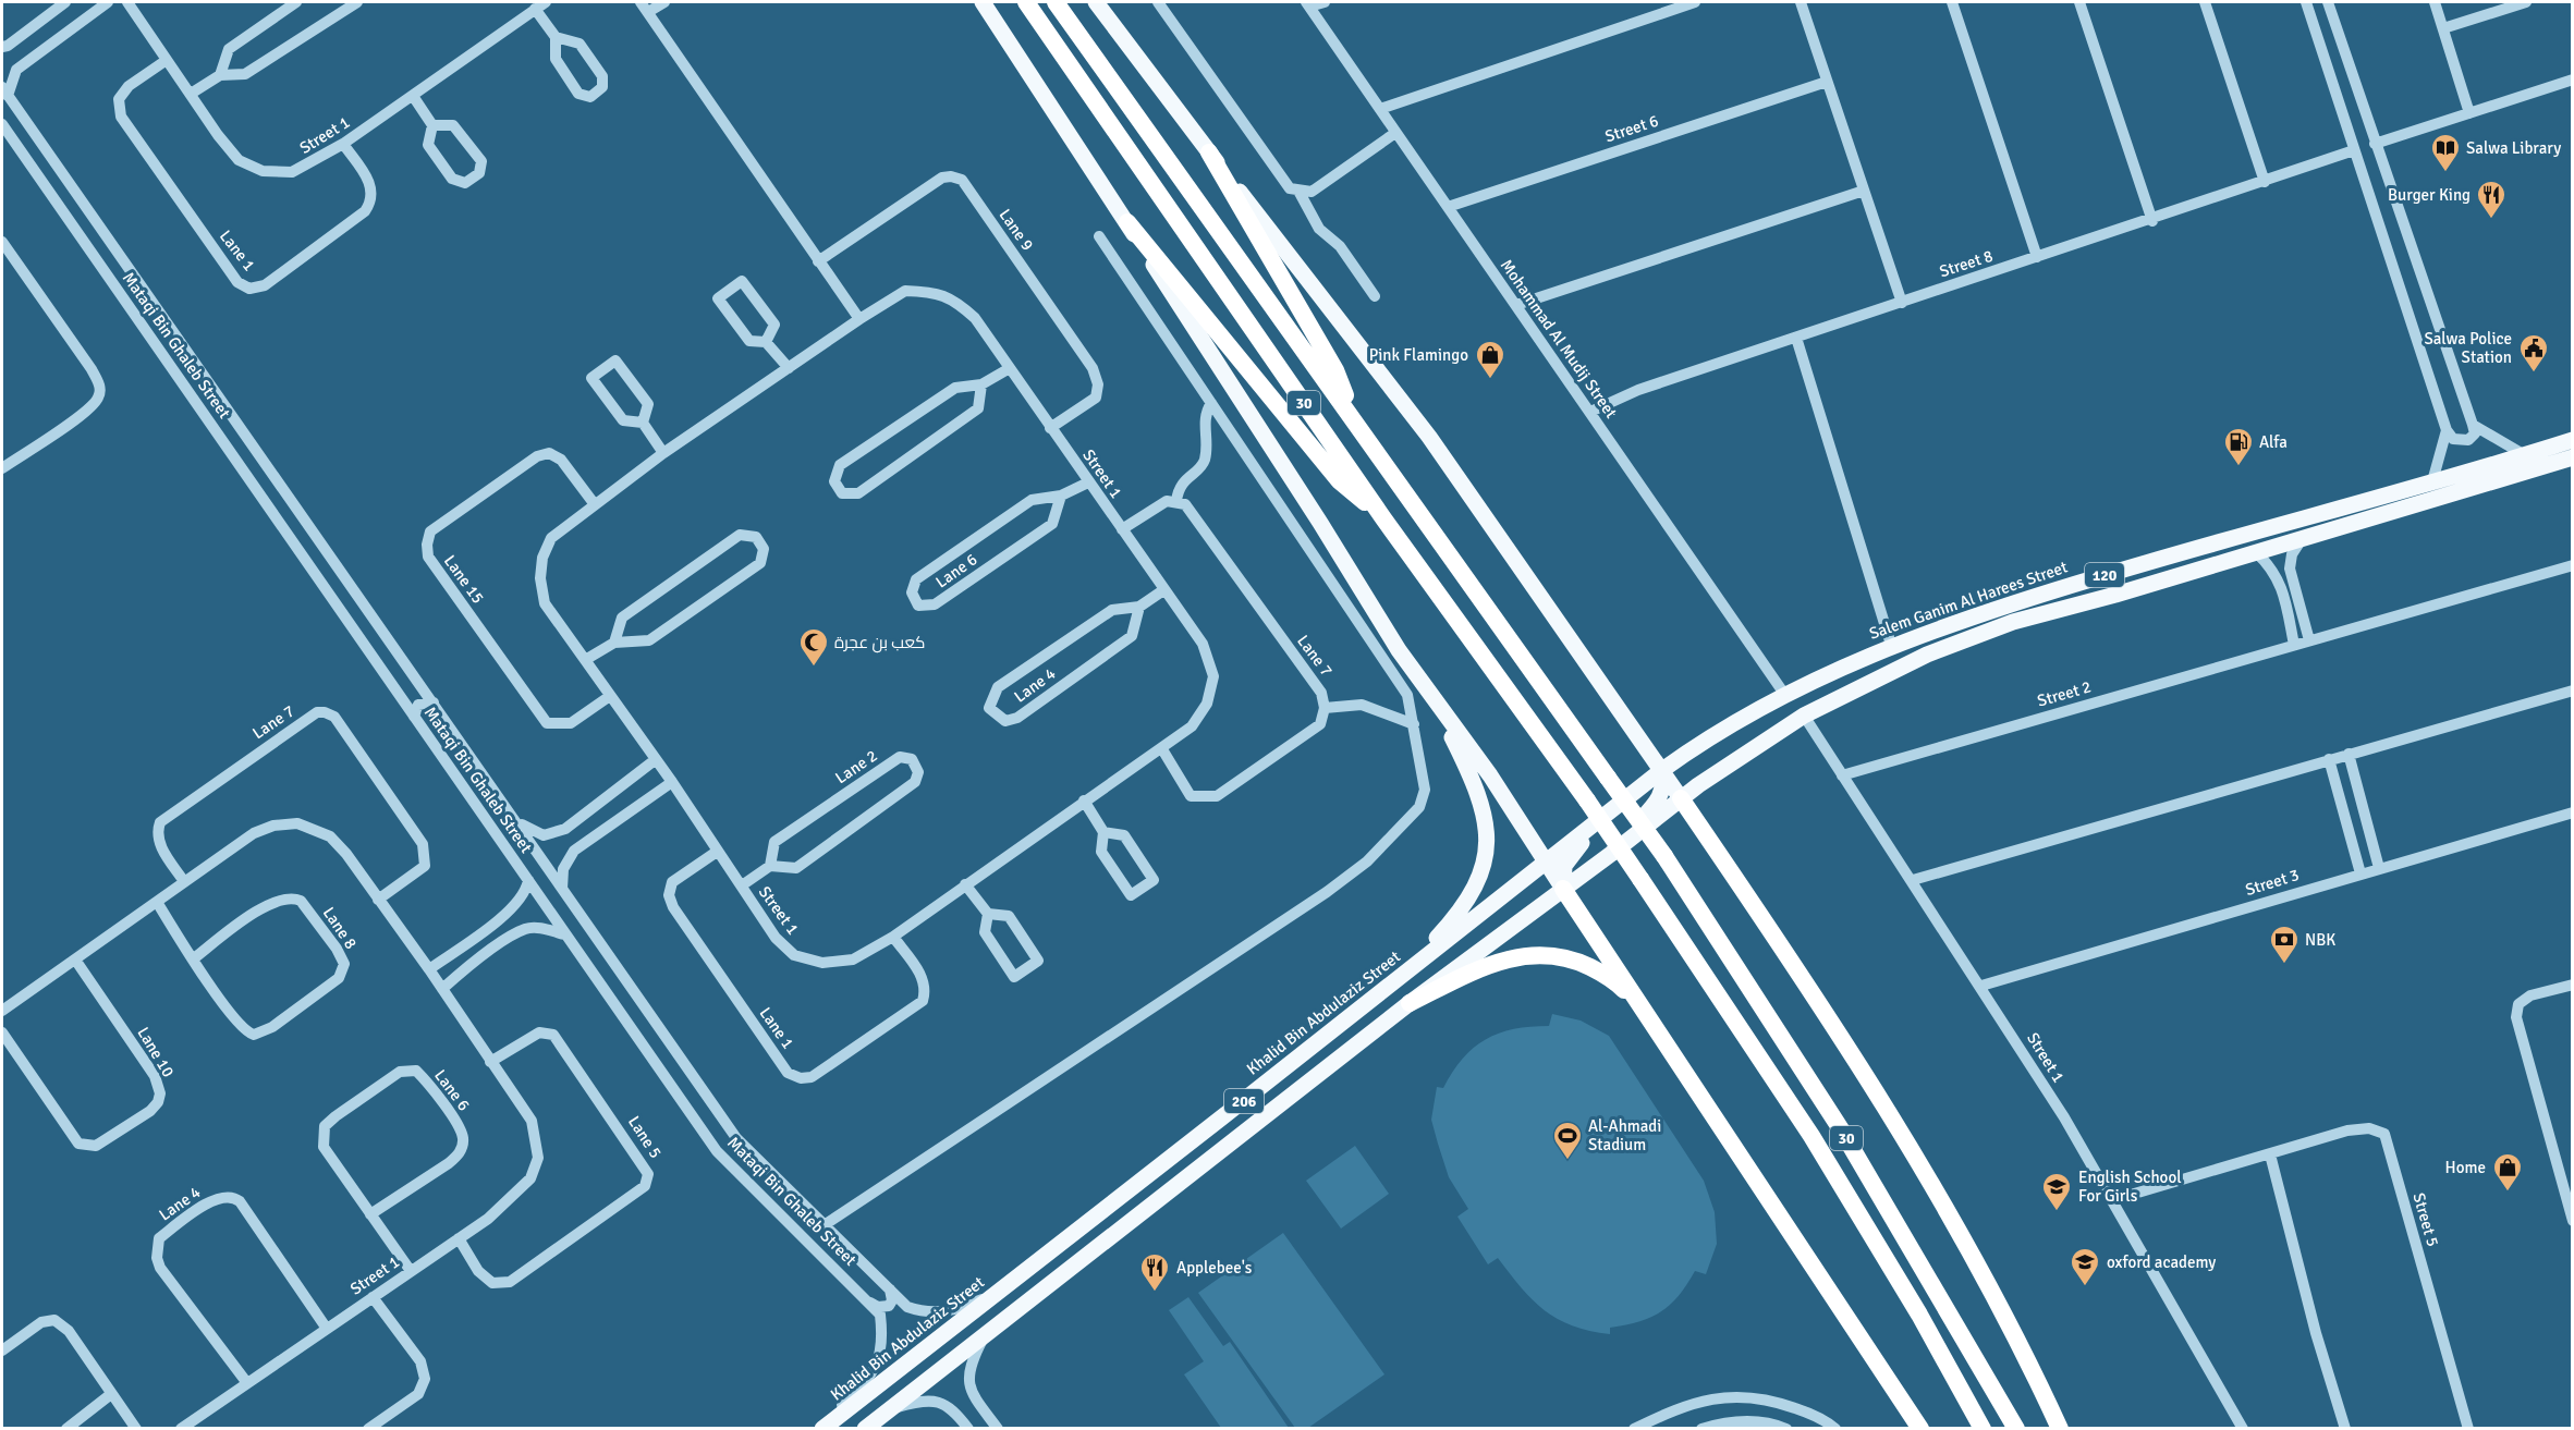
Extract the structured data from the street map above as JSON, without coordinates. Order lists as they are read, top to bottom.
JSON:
{
  "streets": {
    "highway": ["30"],
    "main road": [
      "120",
      "Salem Ganim Al Harees Street",
      "Khalid Bin Abdulaziz Street",
      "206"
    ],
    "street": [
      "Street 6",
      "Street 1",
      "Lane 9",
      "Lane 1",
      "Street 8",
      "Mohammad Al Mudij Street",
      "Mataqi Bin Ghaleb Street",
      "Lane 6",
      "Lane 15",
      "Lane 7",
      "Lane 4",
      "Street 2",
      "Lane 2",
      "Street 3",
      "Lane 8",
      "Lane 10",
      "Lane 5",
      "Street 5"
    ]
  },
  "crossings": [
    ["Street 6", "Mohammad Al Mudij Street"],
    ["Street 1", "Lane 9"],
    ["Street 1", "Lane 1"],
    ["Street 1", "Lane 6"],
    ["Street 1", "120"],
    ["Street 1", "Lane 15"],
    ["Street 1", "Lane 7"],
    ["Street 1", "Lane 4"],
    ["Street 1", "Street 2"],
    ["Street 1", "Street 3"],
    ["Street 1", "Lane 8"],
    ["Street 1", "Lane 10"],
    ["Street 1", "Lane 5"],
    ["Street 1", "Street 5"],
    ["Street 8", "Mohammad Al Mudij Street"],
    ["Mohammad Al Mudij Street", "Salem Ganim Al Harees Street"],
    ["Mataqi Bin Ghaleb Street", "Khalid Bin Abdulaziz Street"],
    ["120", "206"],
    ["Salem Ganim Al Harees Street", "Khalid Bin Abdulaziz Street"]
  ],
  "places": {
    "library": ["Salwa Library"],
    "restaurant": ["Burger King", "Applebee's"],
    "public building": ["Salwa Police Station"],
    "shop": ["Pink Flamingo", "Home"],
    "fuel station": ["Alfa"],
    "mosque": ["كعب بن عجرة"],
    "bank": ["NBK"],
    "sports": ["Al-Ahmadi Stadium"],
    "school or university": ["English School For Girls", "oxford academy"]
  }
}
